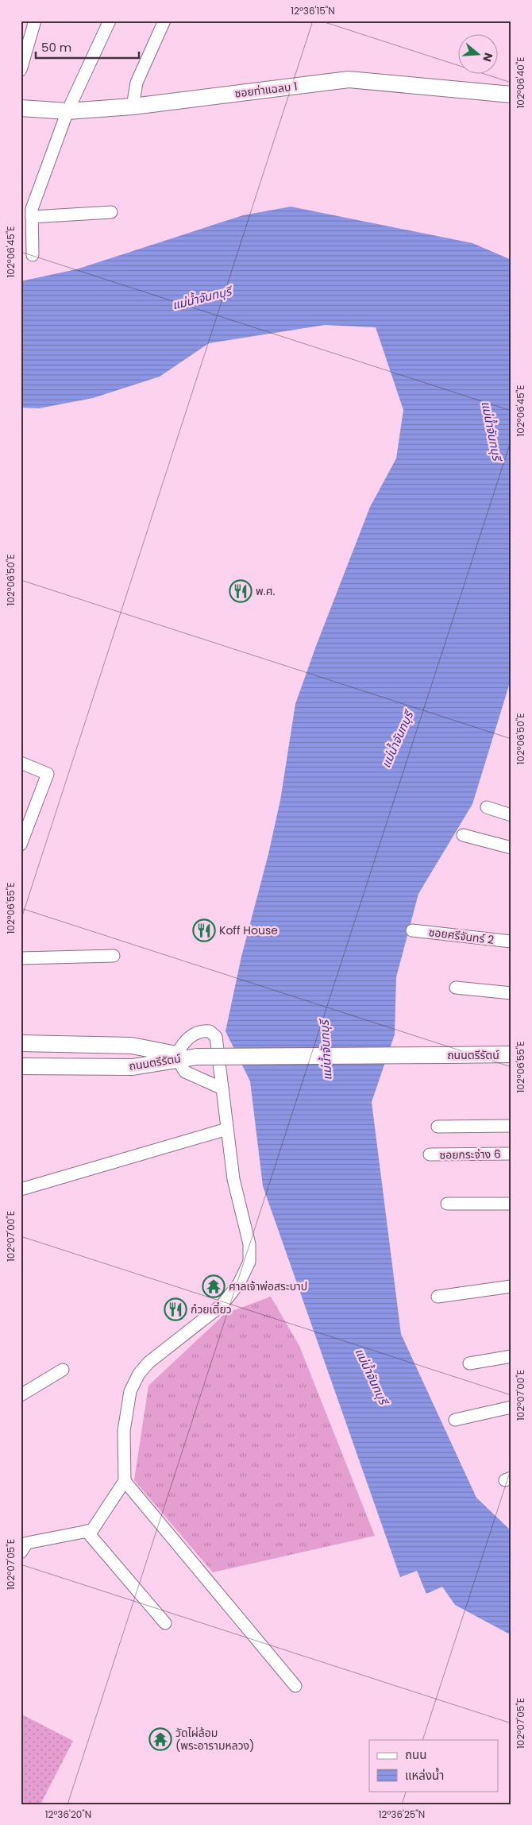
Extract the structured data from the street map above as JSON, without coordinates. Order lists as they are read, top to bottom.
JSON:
{
  "streets": {
    "main road": ["ซอยท่าแฉลบ 1", "ถนนตรีรัตน์"],
    "street": ["ซอยศรีจันทร์ 2", "ซอยกระจ่าง 6"]
  },
  "water": ["แม่น้ำจันทบุรี"],
  "places": {
    "restaurant": ["พ.ศ.", "Koff House", "ก๋วยเตี๋ยว"],
    "temple": ["ศาลเจ้าพ่อสระบาป", "วัดไผ่ล้อม (พระอารามหลวง)"]
  },
  "legend": ["ถนน", "แหล่งน้ำ"],
  "scale_bar": "50 m",
  "north": "right",
  "coordinates": [
    "12°36'15\"N",
    "102°06'40\"E",
    "102°06'45\"E",
    "102°06'50\"E",
    "102°06'55\"E",
    "102°07'00\"E",
    "102°07'05\"E",
    "12°36'20\"N",
    "12°36'25\"N"
  ]
}
